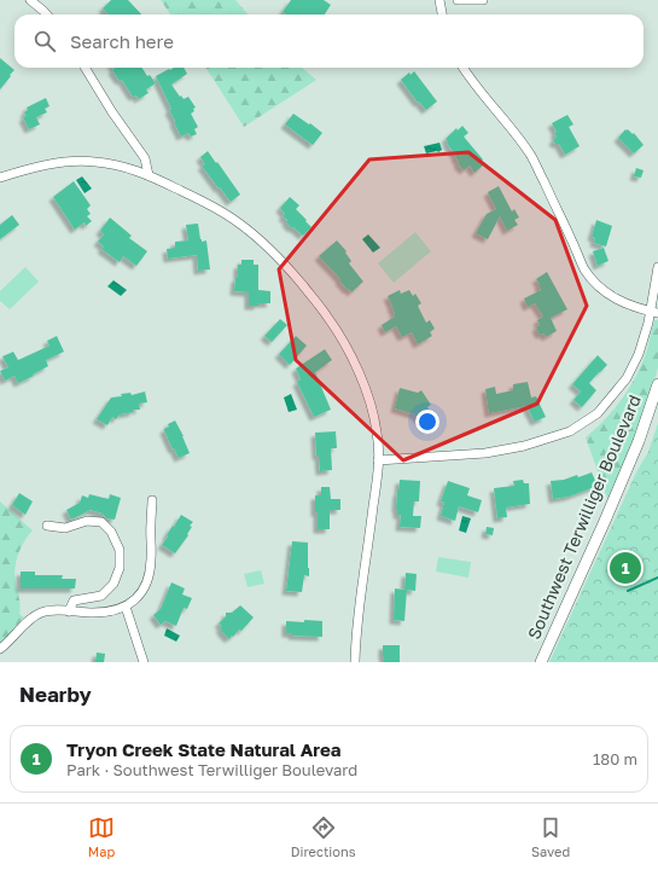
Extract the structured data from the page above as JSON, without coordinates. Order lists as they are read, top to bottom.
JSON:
{
  "streets": {
    "main road": ["Southwest Terwilliger Boulevard"]
  },
  "page": {
    "search": "Search here",
    "pins": "1",
    "heading": "Nearby",
    "list": [
      {
        "mark": "1",
        "name": "Tryon Creek State Natural Area",
        "note": "Park · Southwest Terwilliger Boulevard",
        "value": "180 m"
      }
    ],
    "nav": ["Map", "Directions", "Saved"]
  }
}
